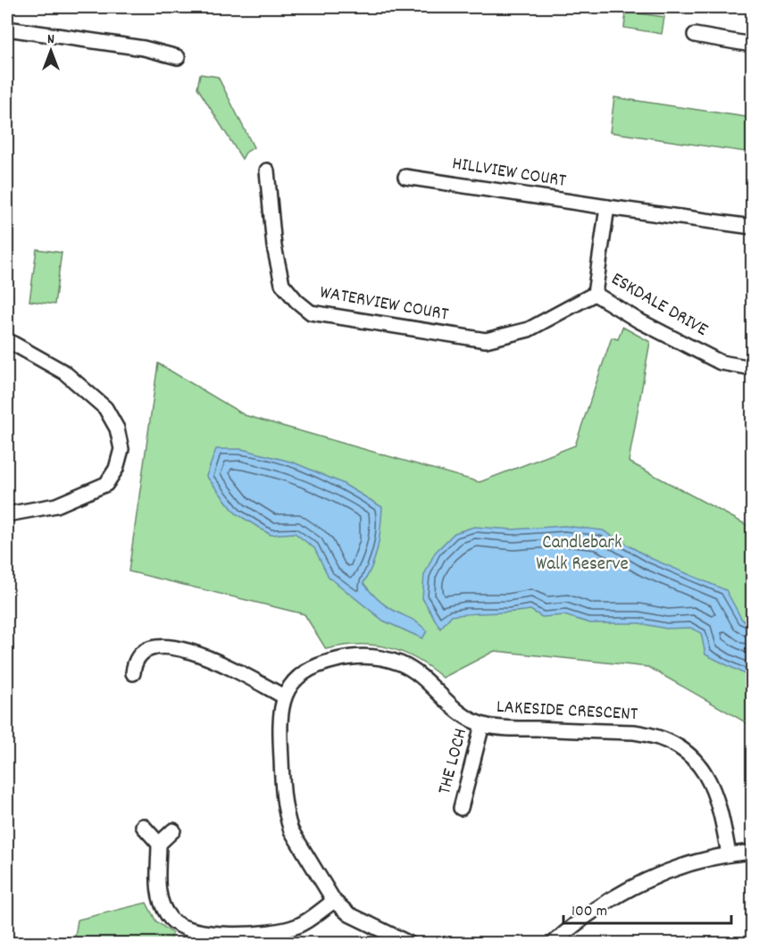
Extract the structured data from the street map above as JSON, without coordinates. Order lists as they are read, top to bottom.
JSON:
{
  "streets": {
    "street": [
      "HILLVIEW COURT",
      "WATERVIEW COURT",
      "ESKDALE DRIVE",
      "LAKESIDE CRESCENT",
      "THE LOCH"
    ]
  },
  "crossings": [
    ["HILLVIEW COURT", "ESKDALE DRIVE"],
    ["WATERVIEW COURT", "ESKDALE DRIVE"],
    ["LAKESIDE CRESCENT", "THE LOCH"]
  ],
  "parks": ["Candlebark Walk Reserve"],
  "scale_bar": "100 m",
  "north": "top"
}
